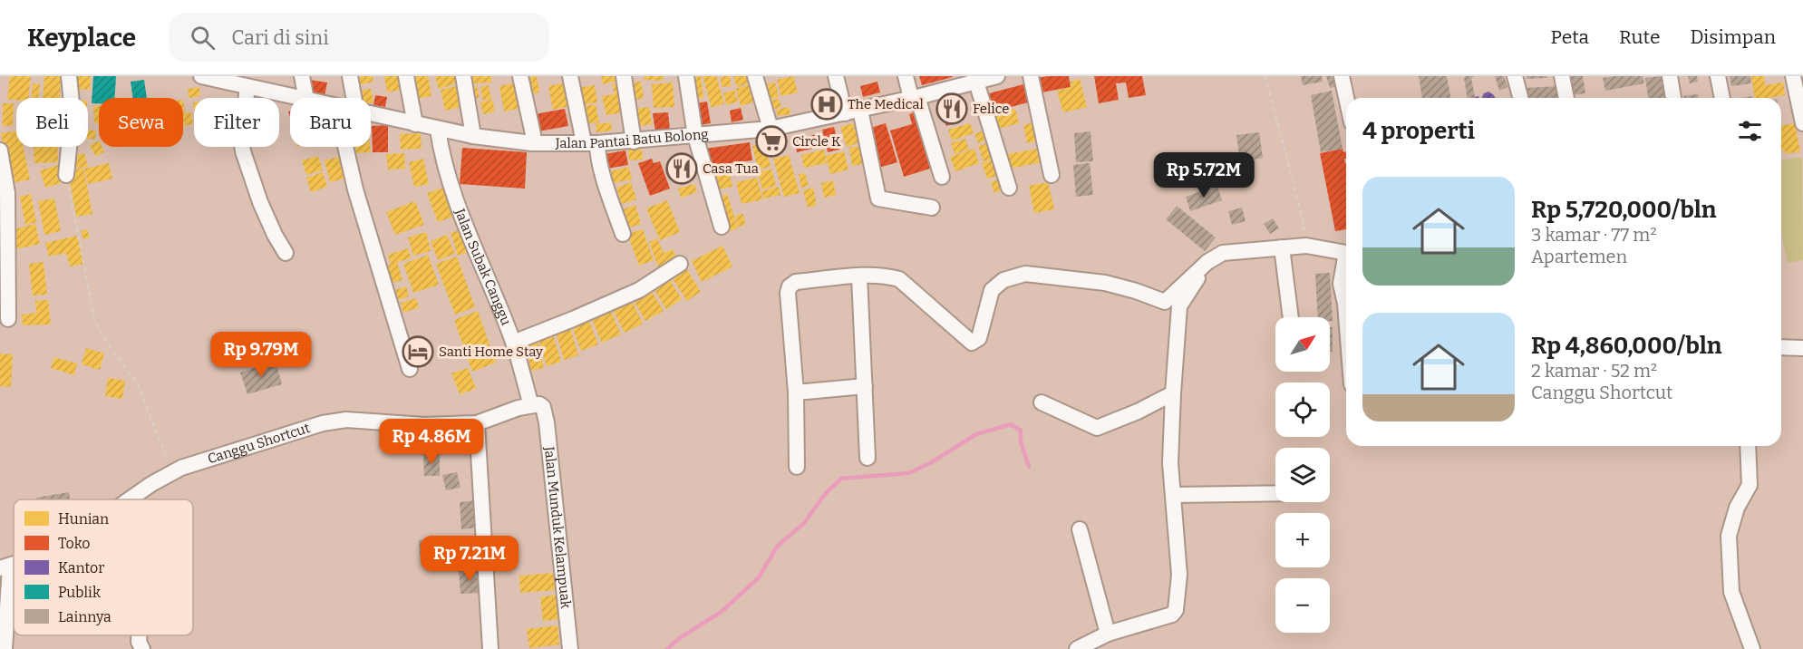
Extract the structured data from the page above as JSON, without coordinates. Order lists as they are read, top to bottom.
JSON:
{
  "streets": {
    "street": [
      "Jalan Pantai Batu Bolong",
      "Jalan Subak Canggu",
      "Canggu Shortcut",
      "Jalan Munduk Kelampuak"
    ]
  },
  "crossings": [
    ["Jalan Pantai Batu Bolong", "Jalan Subak Canggu"],
    ["Jalan Subak Canggu", "Canggu Shortcut"],
    ["Jalan Subak Canggu", "Jalan Munduk Kelampuak"],
    ["Canggu Shortcut", "Jalan Munduk Kelampuak"]
  ],
  "places": {
    "hospital": ["The Medical"],
    "restaurant": ["Felice", "Casa Tua"],
    "supermarket": ["Circle K"],
    "hotel": ["Santi Home Stay"]
  },
  "legend": [
    "Hunian",
    "Toko",
    "Kantor",
    "Publik",
    "Lainnya"
  ],
  "north": "top right",
  "page": {
    "header": "Keyplace",
    "search": "Cari di sini",
    "nav": ["Peta", "Rute", "Disimpan"],
    "chip": [
      "Beli",
      "Sewa",
      "Filter",
      "Baru"
    ],
    "heading": "4 properti",
    "price": [
      "Rp 5.72M",
      "Rp 9.79M",
      "Rp 4.86M",
      "Rp 7.21M"
    ],
    "list": [
      {
        "name": "Rp 5,720,000/bln",
        "note": "3 kamar · 77 m² · Apartemen"
      },
      {
        "name": "Rp 4,860,000/bln",
        "note": "2 kamar · 52 m² · Canggu Shortcut"
      }
    ],
    "map_buttons": ["+", "−"]
  }
}
